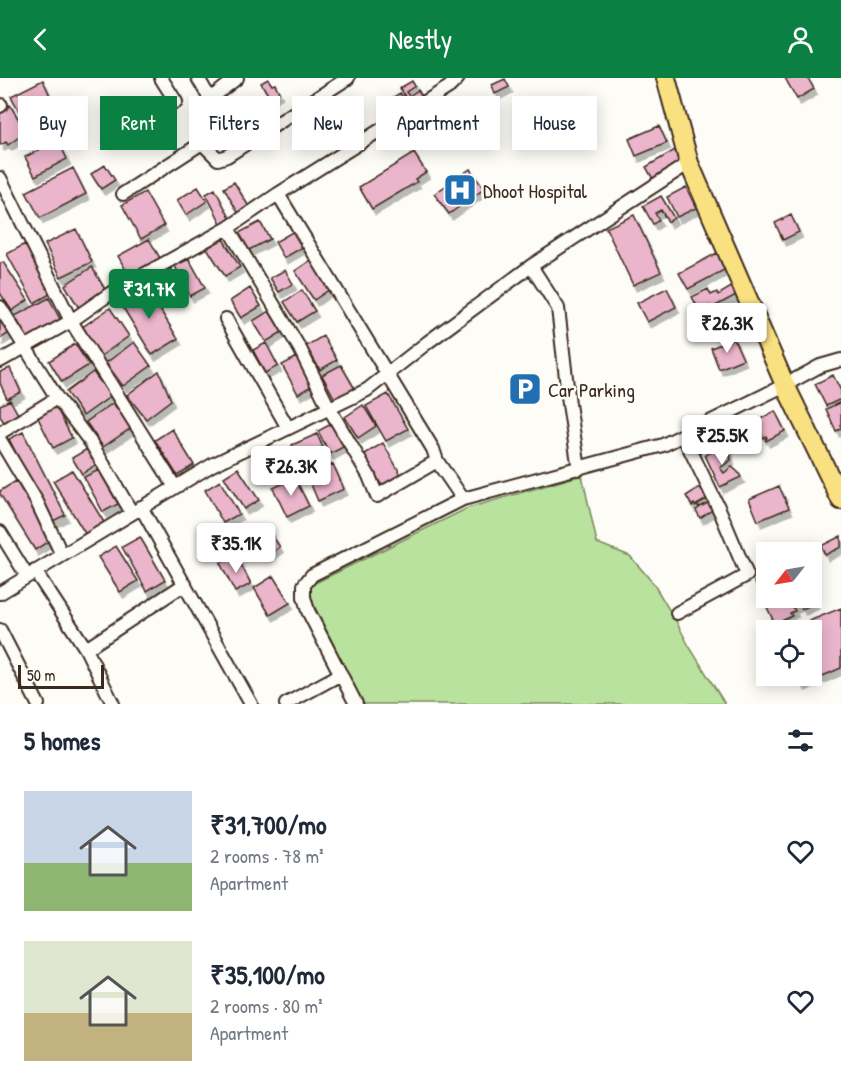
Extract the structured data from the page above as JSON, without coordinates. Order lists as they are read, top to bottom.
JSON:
{
  "places": {
    "hospital": ["Dhoot Hospital"],
    "parking": ["Car Parking"]
  },
  "scale_bar": "50 m",
  "north": "bottom left",
  "page": {
    "header": "Nestly",
    "chip": [
      "Buy",
      "Rent",
      "Filters",
      "New",
      "Apartment",
      "House"
    ],
    "price": [
      "₹31.7K",
      "₹26.3K",
      "₹25.5K",
      "₹26.3K",
      "₹35.1K"
    ],
    "scale": "50 m",
    "heading": "5 homes",
    "list": [
      {
        "name": "₹31,700/mo",
        "note": "2 rooms · 78 m² · Apartment"
      },
      {
        "name": "₹35,100/mo",
        "note": "2 rooms · 80 m² · Apartment"
      }
    ]
  }
}
